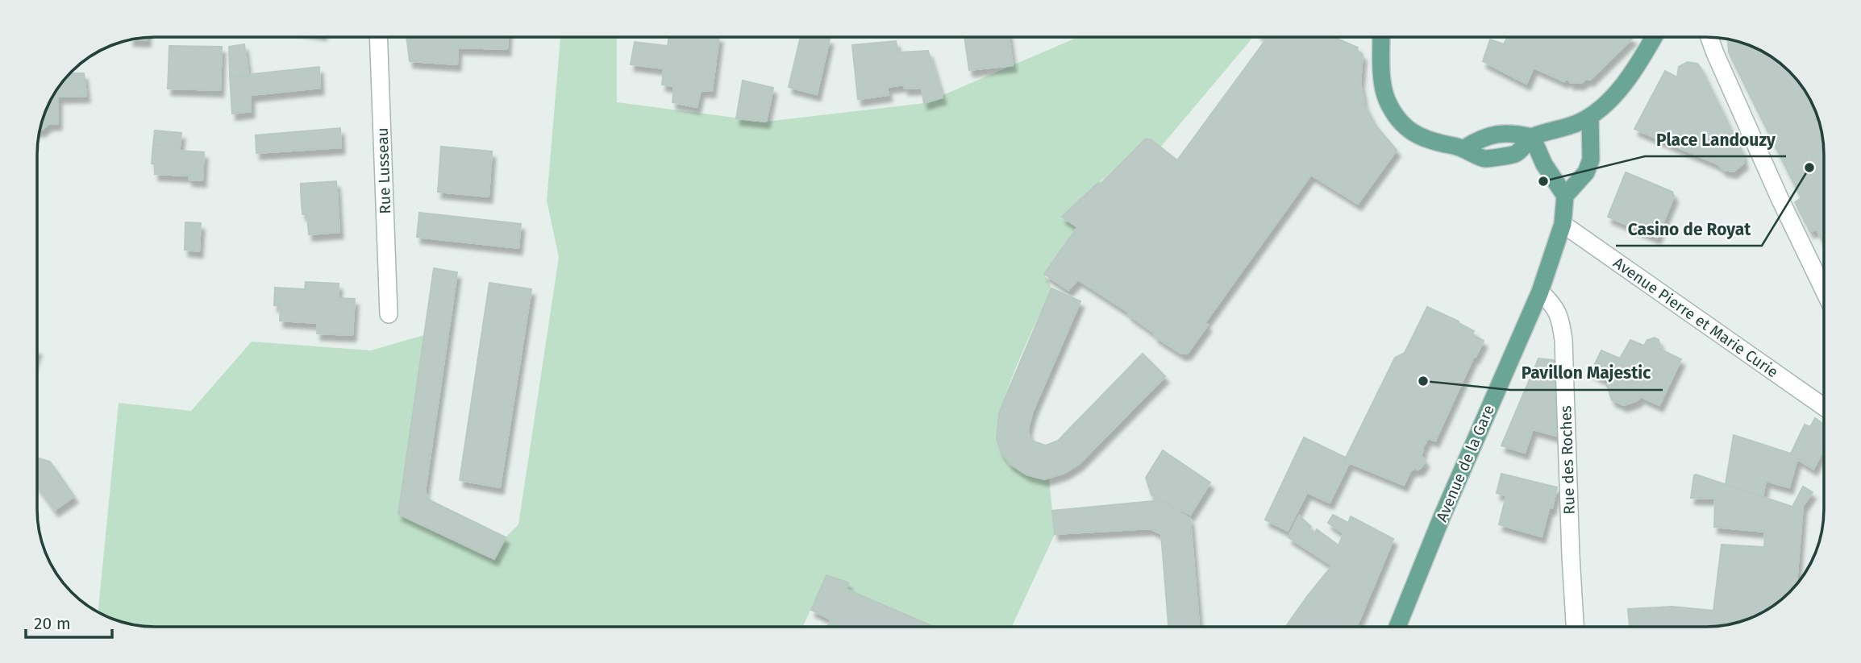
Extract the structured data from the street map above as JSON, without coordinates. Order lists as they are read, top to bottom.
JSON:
{
  "streets": {
    "main road": ["Avenue de la Gare"],
    "street": ["Rue Lusseau", "Avenue Pierre et Marie Curie", "Rue des Roches"]
  },
  "crossings": [
    ["Avenue Pierre et Marie Curie", "Avenue de la Gare"],
    ["Rue des Roches", "Avenue de la Gare"]
  ],
  "places": ["Casino de Royat", "Place Landouzy", "Pavillon Majestic"],
  "scale_bar": "20 m"
}
